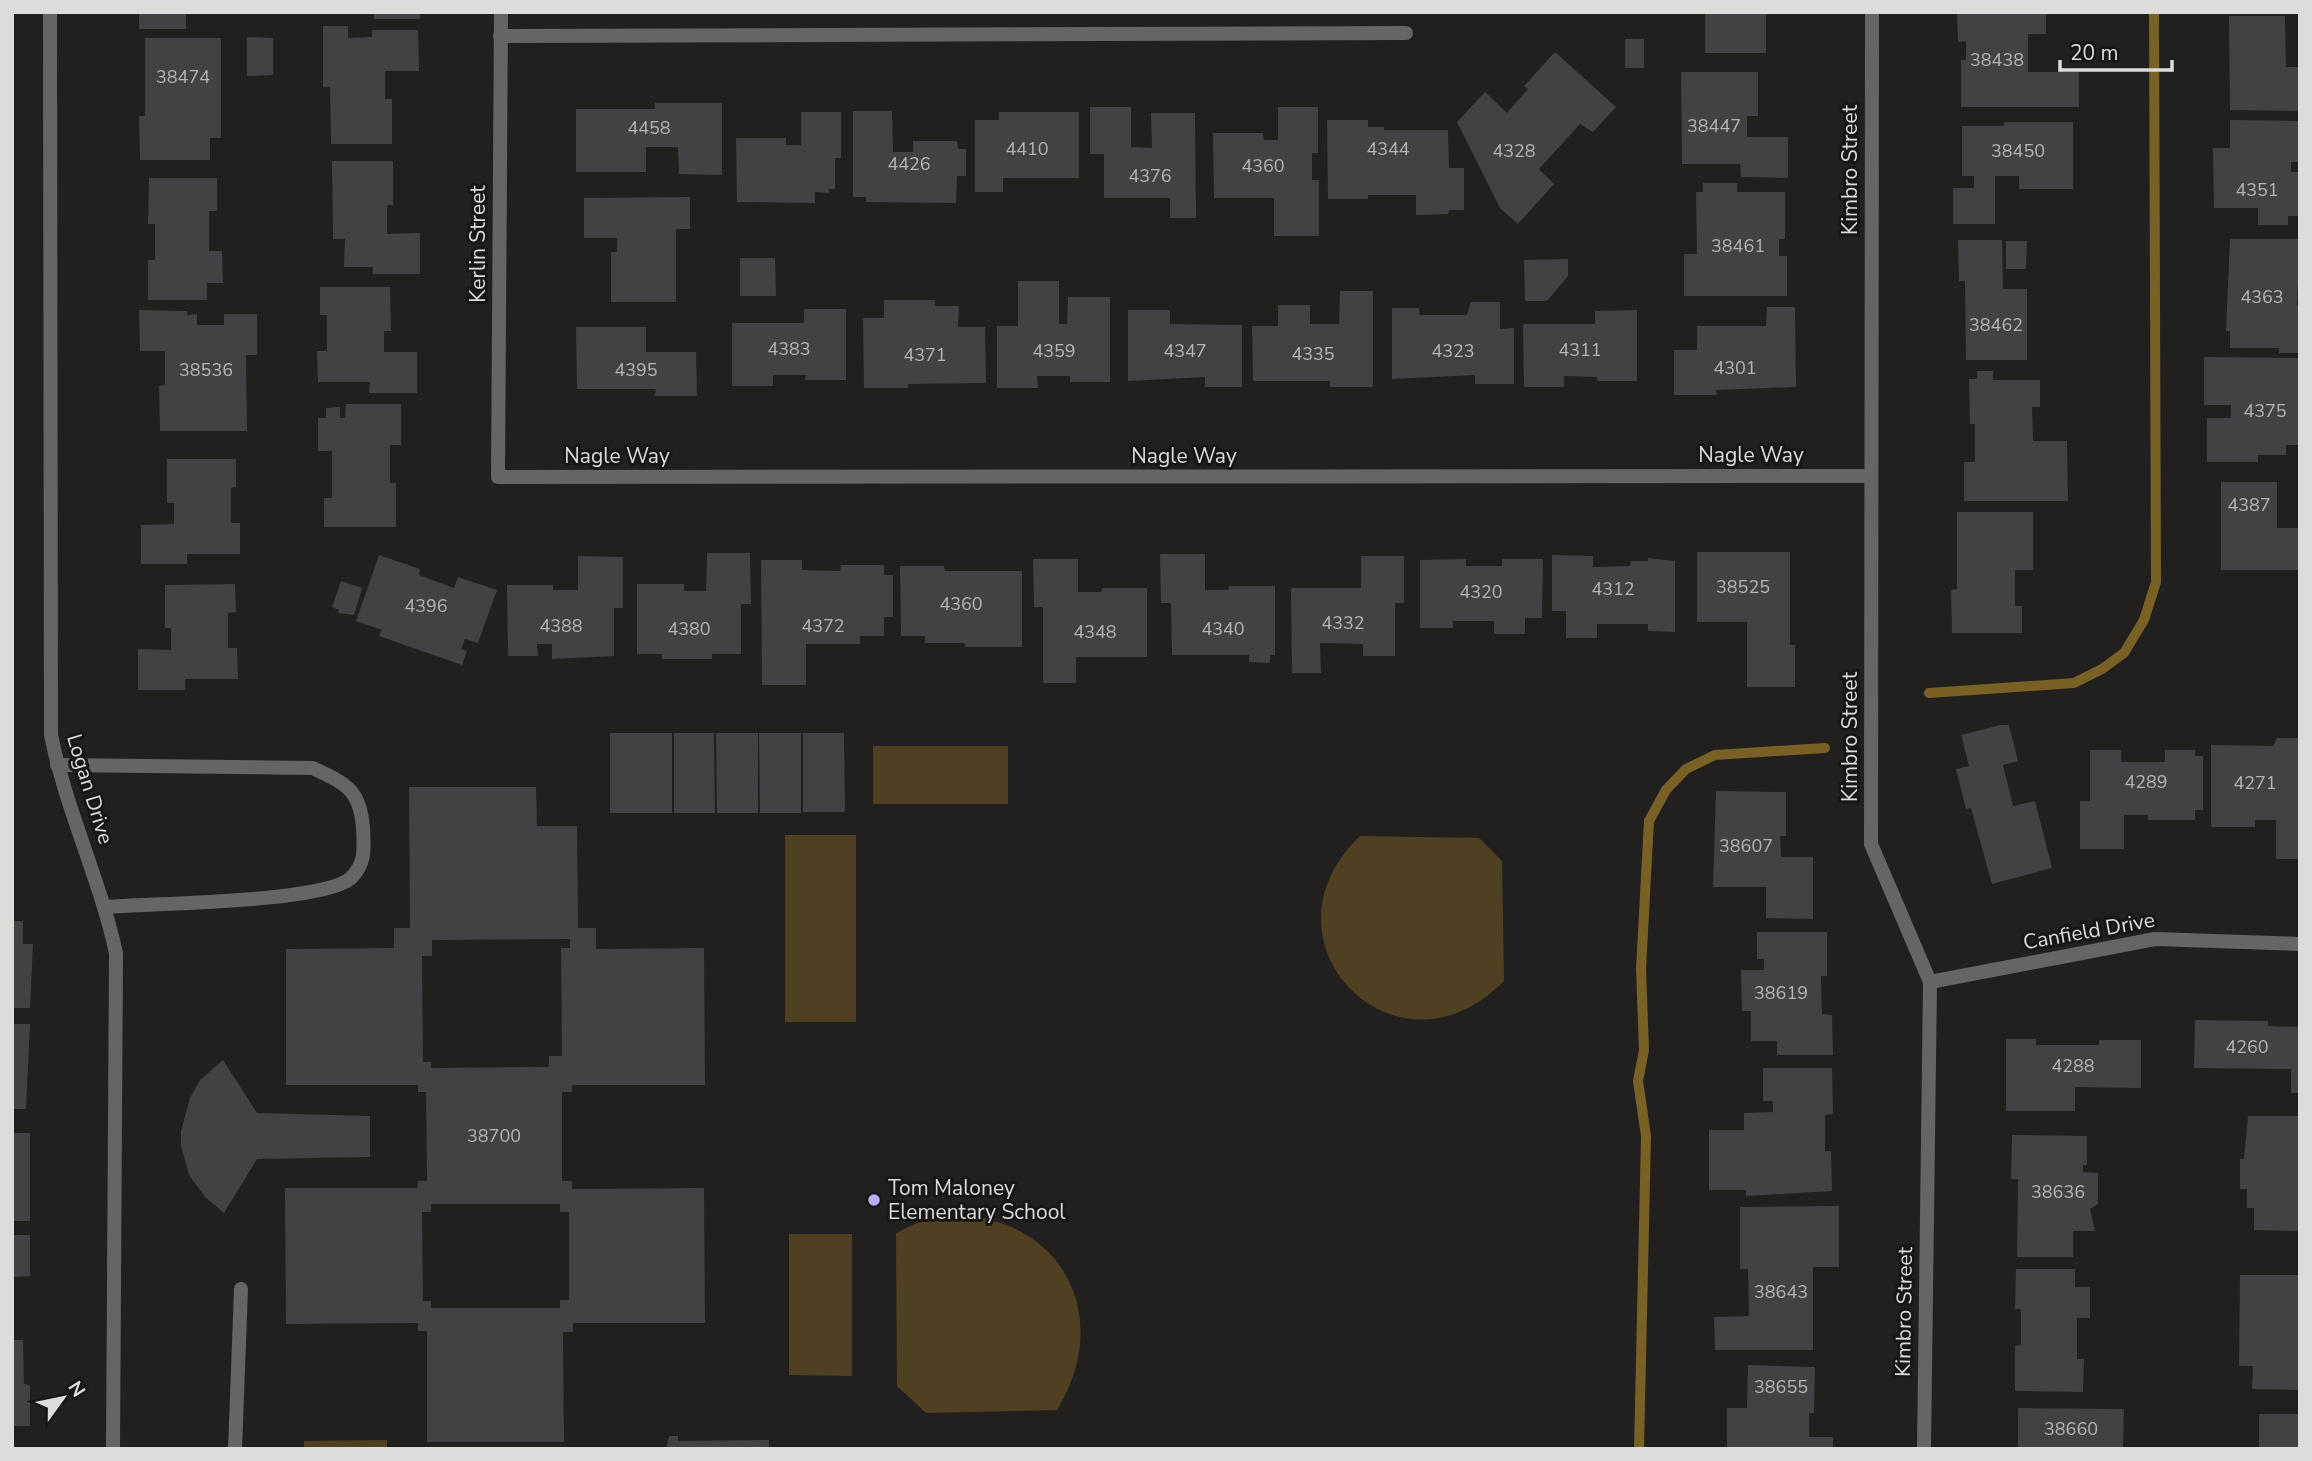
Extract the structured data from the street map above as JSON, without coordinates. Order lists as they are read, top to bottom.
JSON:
{
  "streets": {
    "street": [
      "Kimbro Street",
      "Kerlin Street",
      "Nagle Way",
      "Logan Drive",
      "Canfield Drive"
    ]
  },
  "crossings": [
    ["Kimbro Street", "Nagle Way"],
    ["Kimbro Street", "Canfield Drive"],
    ["Kerlin Street", "Nagle Way"]
  ],
  "places": ["Tom Maloney Elementary School"],
  "house_numbers": [
    "38438",
    "38474",
    "38447",
    "4458",
    "4410",
    "4344",
    "4328",
    "38450",
    "4426",
    "4360",
    "4376",
    "4351",
    "38461",
    "4363",
    "38462",
    "4383",
    "4311",
    "4359",
    "4347",
    "4323",
    "4335",
    "4371",
    "4301",
    "38536",
    "4395",
    "4375",
    "4387",
    "38525",
    "4312",
    "4320",
    "4360",
    "4396",
    "4332",
    "4388",
    "4372",
    "4380",
    "4340",
    "4348",
    "4289",
    "4271",
    "38607",
    "38619",
    "4260",
    "4288",
    "38700",
    "38636",
    "38643",
    "38655",
    "38660"
  ],
  "scale_bar": "20 m",
  "north": "top right"
}
